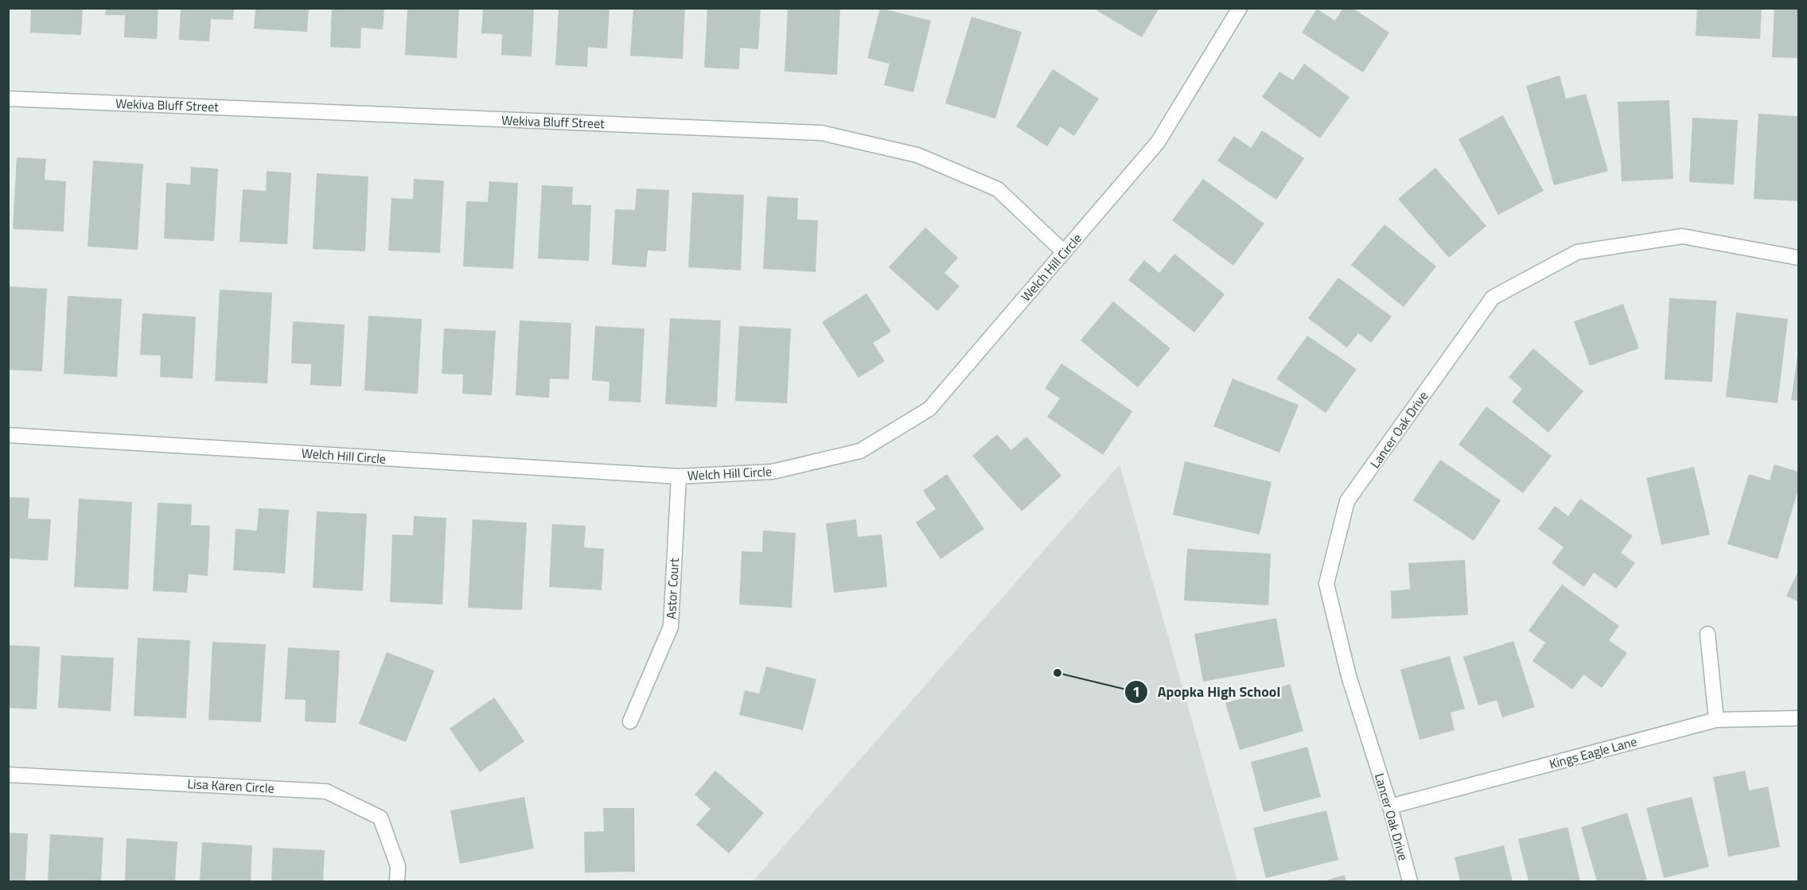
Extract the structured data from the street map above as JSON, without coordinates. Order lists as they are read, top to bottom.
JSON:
{
  "streets": {
    "street": [
      "Wekiva Bluff Street",
      "Welch Hill Circle",
      "Lancer Oak Drive",
      "Astor Court",
      "Kings Eagle Lane",
      "Lisa Karen Circle"
    ]
  },
  "crossings": [
    ["Wekiva Bluff Street", "Welch Hill Circle"],
    ["Welch Hill Circle", "Astor Court"],
    ["Lancer Oak Drive", "Kings Eagle Lane"]
  ],
  "places": ["Apopka High School"]
}
